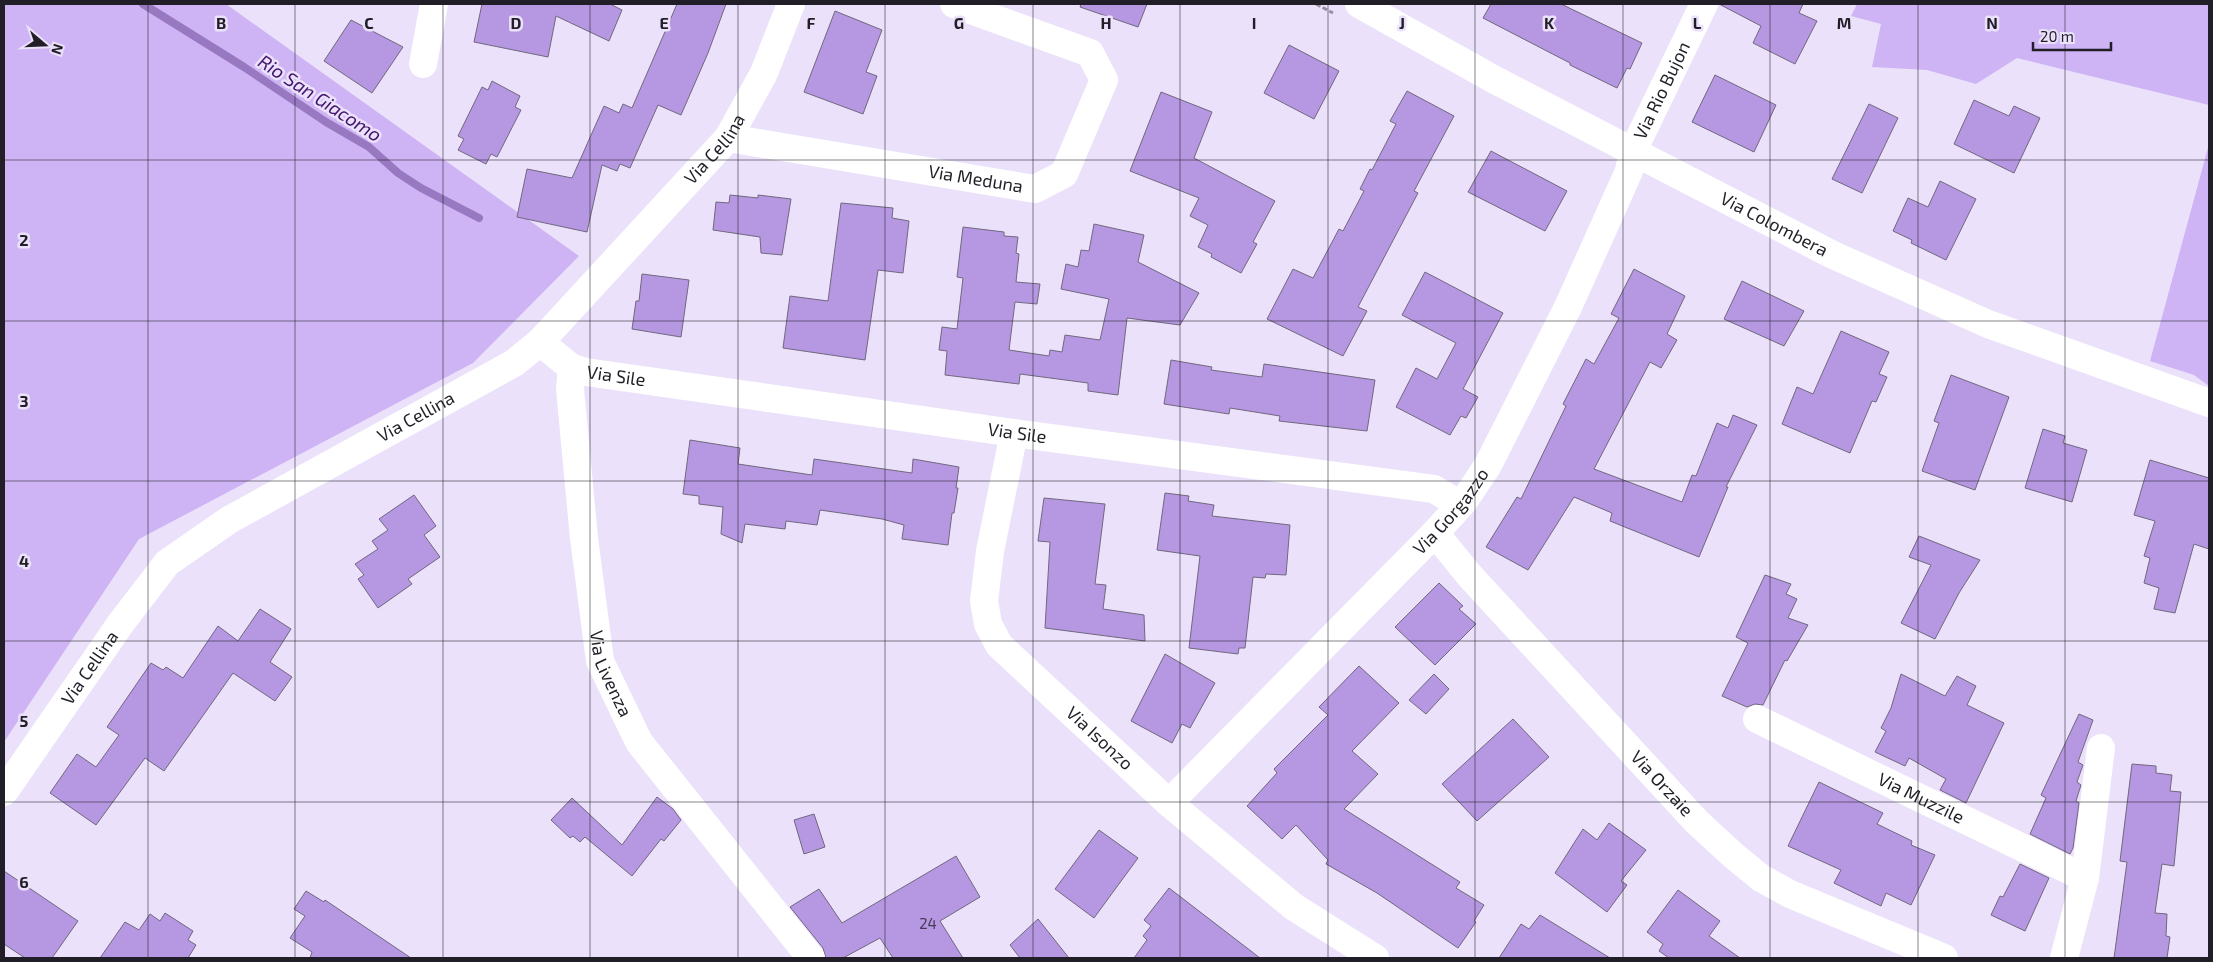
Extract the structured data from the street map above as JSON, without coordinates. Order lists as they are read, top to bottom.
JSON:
{
  "streets": {
    "street": [
      "Via Rio Bujon",
      "Via Cellina",
      "Via Meduna",
      "Via Colombera",
      "Via Sile",
      "Via Gorgazzo",
      "Via Livenza",
      "Via Isonzo",
      "Via Orzaie",
      "Via Muzzile"
    ]
  },
  "crossings": [
    ["Via Rio Bujon", "Via Colombera"],
    ["Via Rio Bujon", "Via Gorgazzo"],
    ["Via Cellina", "Via Meduna"],
    ["Via Colombera", "Via Gorgazzo"],
    ["Via Sile", "Via Gorgazzo"],
    ["Via Sile", "Via Livenza"],
    ["Via Sile", "Via Isonzo"],
    ["Via Gorgazzo", "Via Isonzo"],
    ["Via Gorgazzo", "Via Orzaie"]
  ],
  "water": ["Rio San Giacomo"],
  "house_numbers": ["24"],
  "scale_bar": "20 m",
  "north": "right",
  "grid": {
    "columns": [
      "B",
      "C",
      "D",
      "E",
      "F",
      "G",
      "H",
      "I",
      "J",
      "K",
      "L",
      "M",
      "N"
    ],
    "rows": [
      "2",
      "3",
      "4",
      "5",
      "6"
    ]
  }
}
